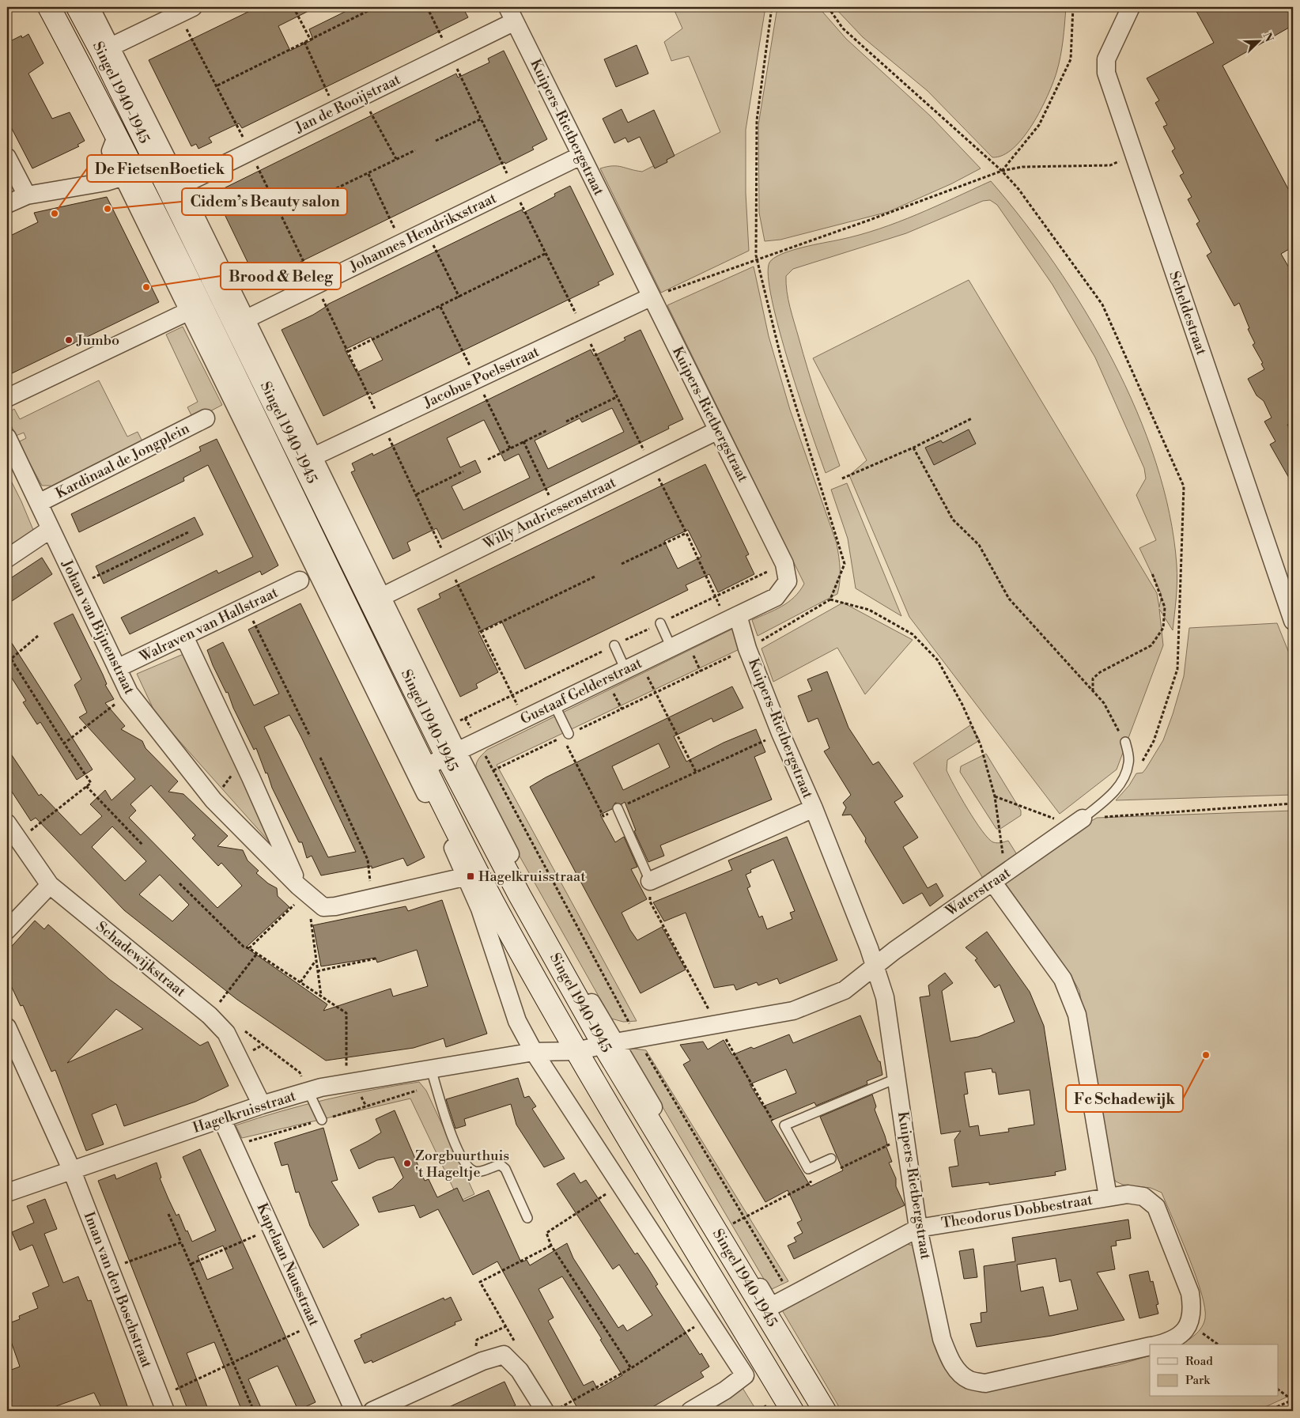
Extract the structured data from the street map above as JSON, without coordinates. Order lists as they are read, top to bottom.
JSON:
{
  "streets": {
    "main road": ["Singel 1940-1945"],
    "street": [
      "Jan de Rooijstraat",
      "Kuipers-Rietbergstraat",
      "Johannes Hendrikxstraat",
      "Scheldestraat",
      "Jacobus Poelsstraat",
      "Kardinaal de Jongplein",
      "Willy Andriessenstraat",
      "Walraven van Hallstraat",
      "Johan van Bijnenstraat",
      "Gustaaf Gelderstraat",
      "Waterstraat",
      "Schadewijkstraat",
      "Hagelkruisstraat",
      "Theodorus Dobbestraat",
      "Kapelaan Nausstraat",
      "Iman van den Boschstraat"
    ]
  },
  "crossings": [
    ["Singel 1940-1945", "Jan de Rooijstraat"],
    ["Singel 1940-1945", "Johannes Hendrikxstraat"],
    ["Singel 1940-1945", "Jacobus Poelsstraat"],
    ["Singel 1940-1945", "Willy Andriessenstraat"],
    ["Singel 1940-1945", "Johan van Bijnenstraat"],
    ["Singel 1940-1945", "Gustaaf Gelderstraat"],
    ["Singel 1940-1945", "Hagelkruisstraat"],
    ["Singel 1940-1945", "Theodorus Dobbestraat"],
    ["Jan de Rooijstraat", "Kuipers-Rietbergstraat"],
    ["Kuipers-Rietbergstraat", "Johannes Hendrikxstraat"],
    ["Kuipers-Rietbergstraat", "Jacobus Poelsstraat"],
    ["Kuipers-Rietbergstraat", "Willy Andriessenstraat"],
    ["Kuipers-Rietbergstraat", "Gustaaf Gelderstraat"],
    ["Kuipers-Rietbergstraat", "Waterstraat"],
    ["Kuipers-Rietbergstraat", "Hagelkruisstraat"],
    ["Kuipers-Rietbergstraat", "Theodorus Dobbestraat"],
    ["Kardinaal de Jongplein", "Johan van Bijnenstraat"],
    ["Walraven van Hallstraat", "Johan van Bijnenstraat"],
    ["Waterstraat", "Hagelkruisstraat"],
    ["Schadewijkstraat", "Hagelkruisstraat"],
    ["Hagelkruisstraat", "Kapelaan Nausstraat"],
    ["Hagelkruisstraat", "Iman van den Boschstraat"]
  ],
  "places": {
    "other": [
      "Cidem’s Beauty salon",
      "De FietsenBoetiek",
      "Brood & Beleg",
      "Jumbo",
      "Fc Schadewijk",
      "Zorgbuurthuis 't Hageltje"
    ],
    "transit": ["Hagelkruisstraat"]
  },
  "legend": ["Road", "Park"],
  "north": "top right"
}
